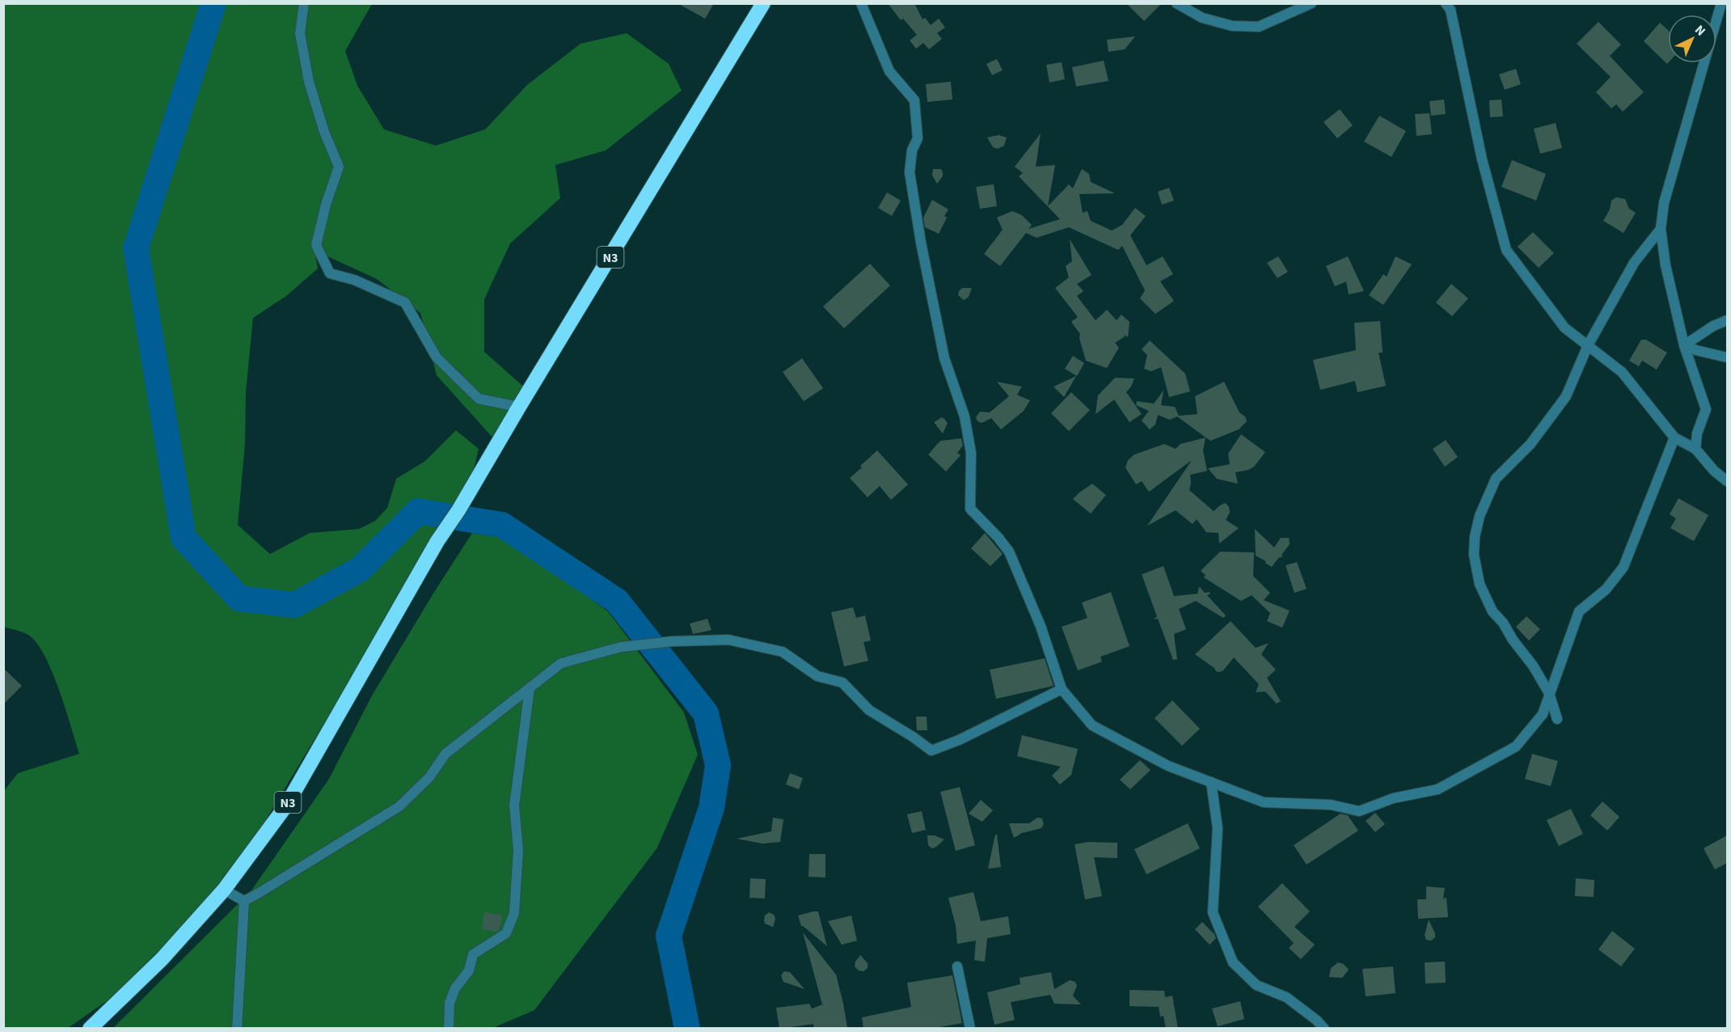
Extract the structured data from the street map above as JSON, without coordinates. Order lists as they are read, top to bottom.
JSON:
{
  "streets": {
    "highway": ["N3"]
  },
  "north": "top right"
}
